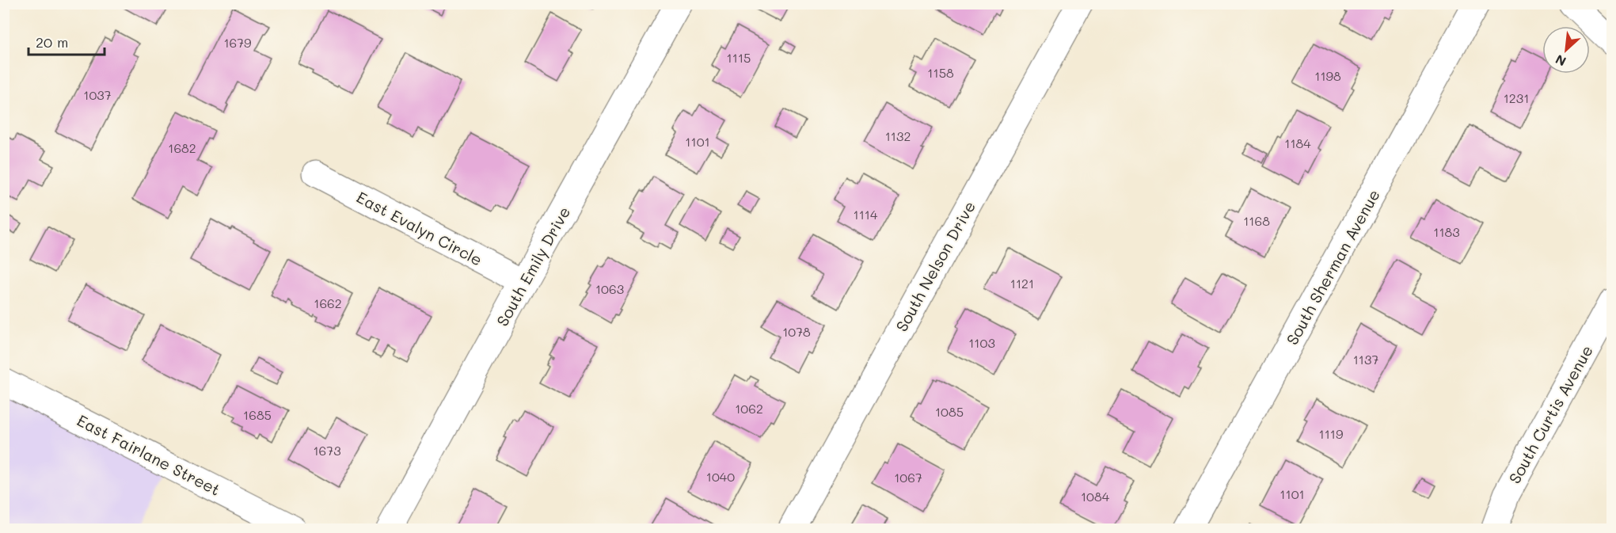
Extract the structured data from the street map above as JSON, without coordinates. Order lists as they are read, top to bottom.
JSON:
{
  "streets": {
    "street": [
      "East Evalyn Circle",
      "South Emily Drive",
      "South Nelson Drive",
      "South Sherman Avenue",
      "South Curtis Avenue",
      "East Fairlane Street"
    ]
  },
  "crossings": [
    ["East Evalyn Circle", "South Emily Drive"]
  ],
  "house_numbers": [
    "1679",
    "1115",
    "1158",
    "1198",
    "1037",
    "1231",
    "1132",
    "1101",
    "1184",
    "1682",
    "1114",
    "1168",
    "1183",
    "1121",
    "1063",
    "1662",
    "1078",
    "1103",
    "1137",
    "1062",
    "1085",
    "1685",
    "1119",
    "1673",
    "1040",
    "1067",
    "1101",
    "1084"
  ],
  "scale_bar": "20 m",
  "north": "bottom left"
}
